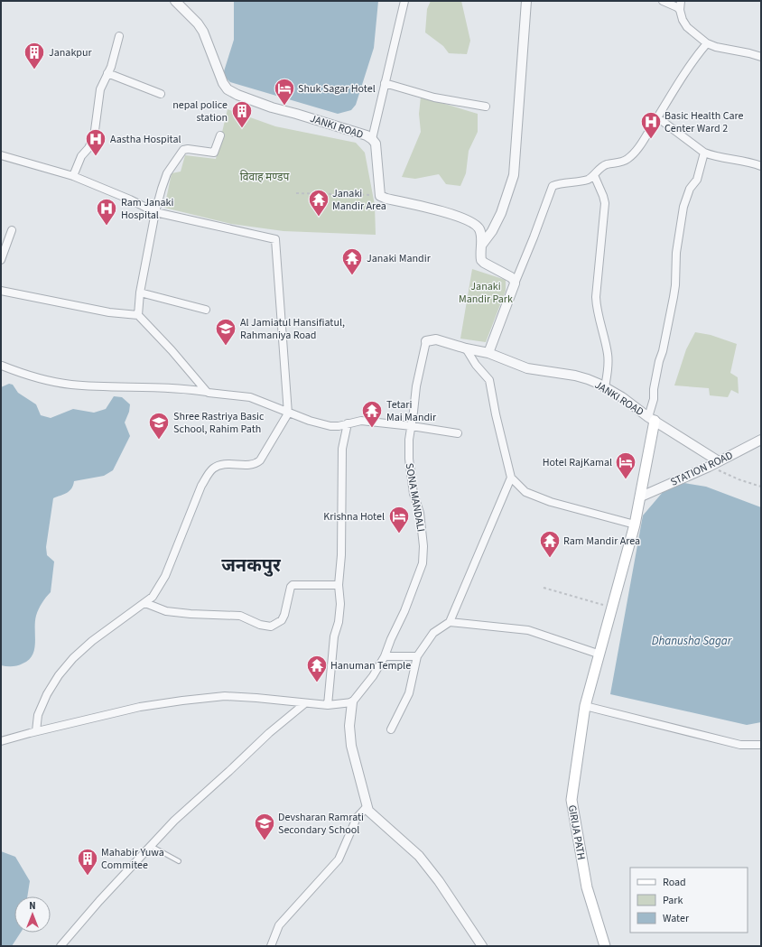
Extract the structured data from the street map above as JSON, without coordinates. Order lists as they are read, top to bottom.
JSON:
{
  "streets": {
    "main road": ["GIRIJA PATH"],
    "street": ["JANKI ROAD", "STATION ROAD", "SONA MANDALI"]
  },
  "crossings": [
    ["JANKI ROAD", "STATION ROAD"],
    ["JANKI ROAD", "SONA MANDALI"],
    ["JANKI ROAD", "GIRIJA PATH"],
    ["STATION ROAD", "GIRIJA PATH"]
  ],
  "districts": ["जनकपुर"],
  "water": ["Dhanusha Sagar"],
  "parks": ["विवाह मण्डप", "Janaki Mandir Park"],
  "places": {
    "building": ["Janakpur", "nepal police station", "Mahabir Yuwa Commitee"],
    "hotel": ["Shuk Sagar Hotel", "Hotel RajKamal", "Krishna Hotel"],
    "hospital": ["Basic Health Care Center Ward 2", "Aastha Hospital", "Ram Janaki Hospital"],
    "temple": [
      "Janaki Mandir Area",
      "Janaki Mandir",
      "Tetari Mai Mandir",
      "Ram Mandir Area",
      "Hanuman Temple"
    ],
    "school or university": ["Al Jamiatul Hansifiatul, Rahmaniya Road", "Shree Rastriya Basic School, Rahim Path", "Devsharan Ramrati Secondary School"]
  },
  "legend": ["Road", "Park", "Water"],
  "north": "top"
}
